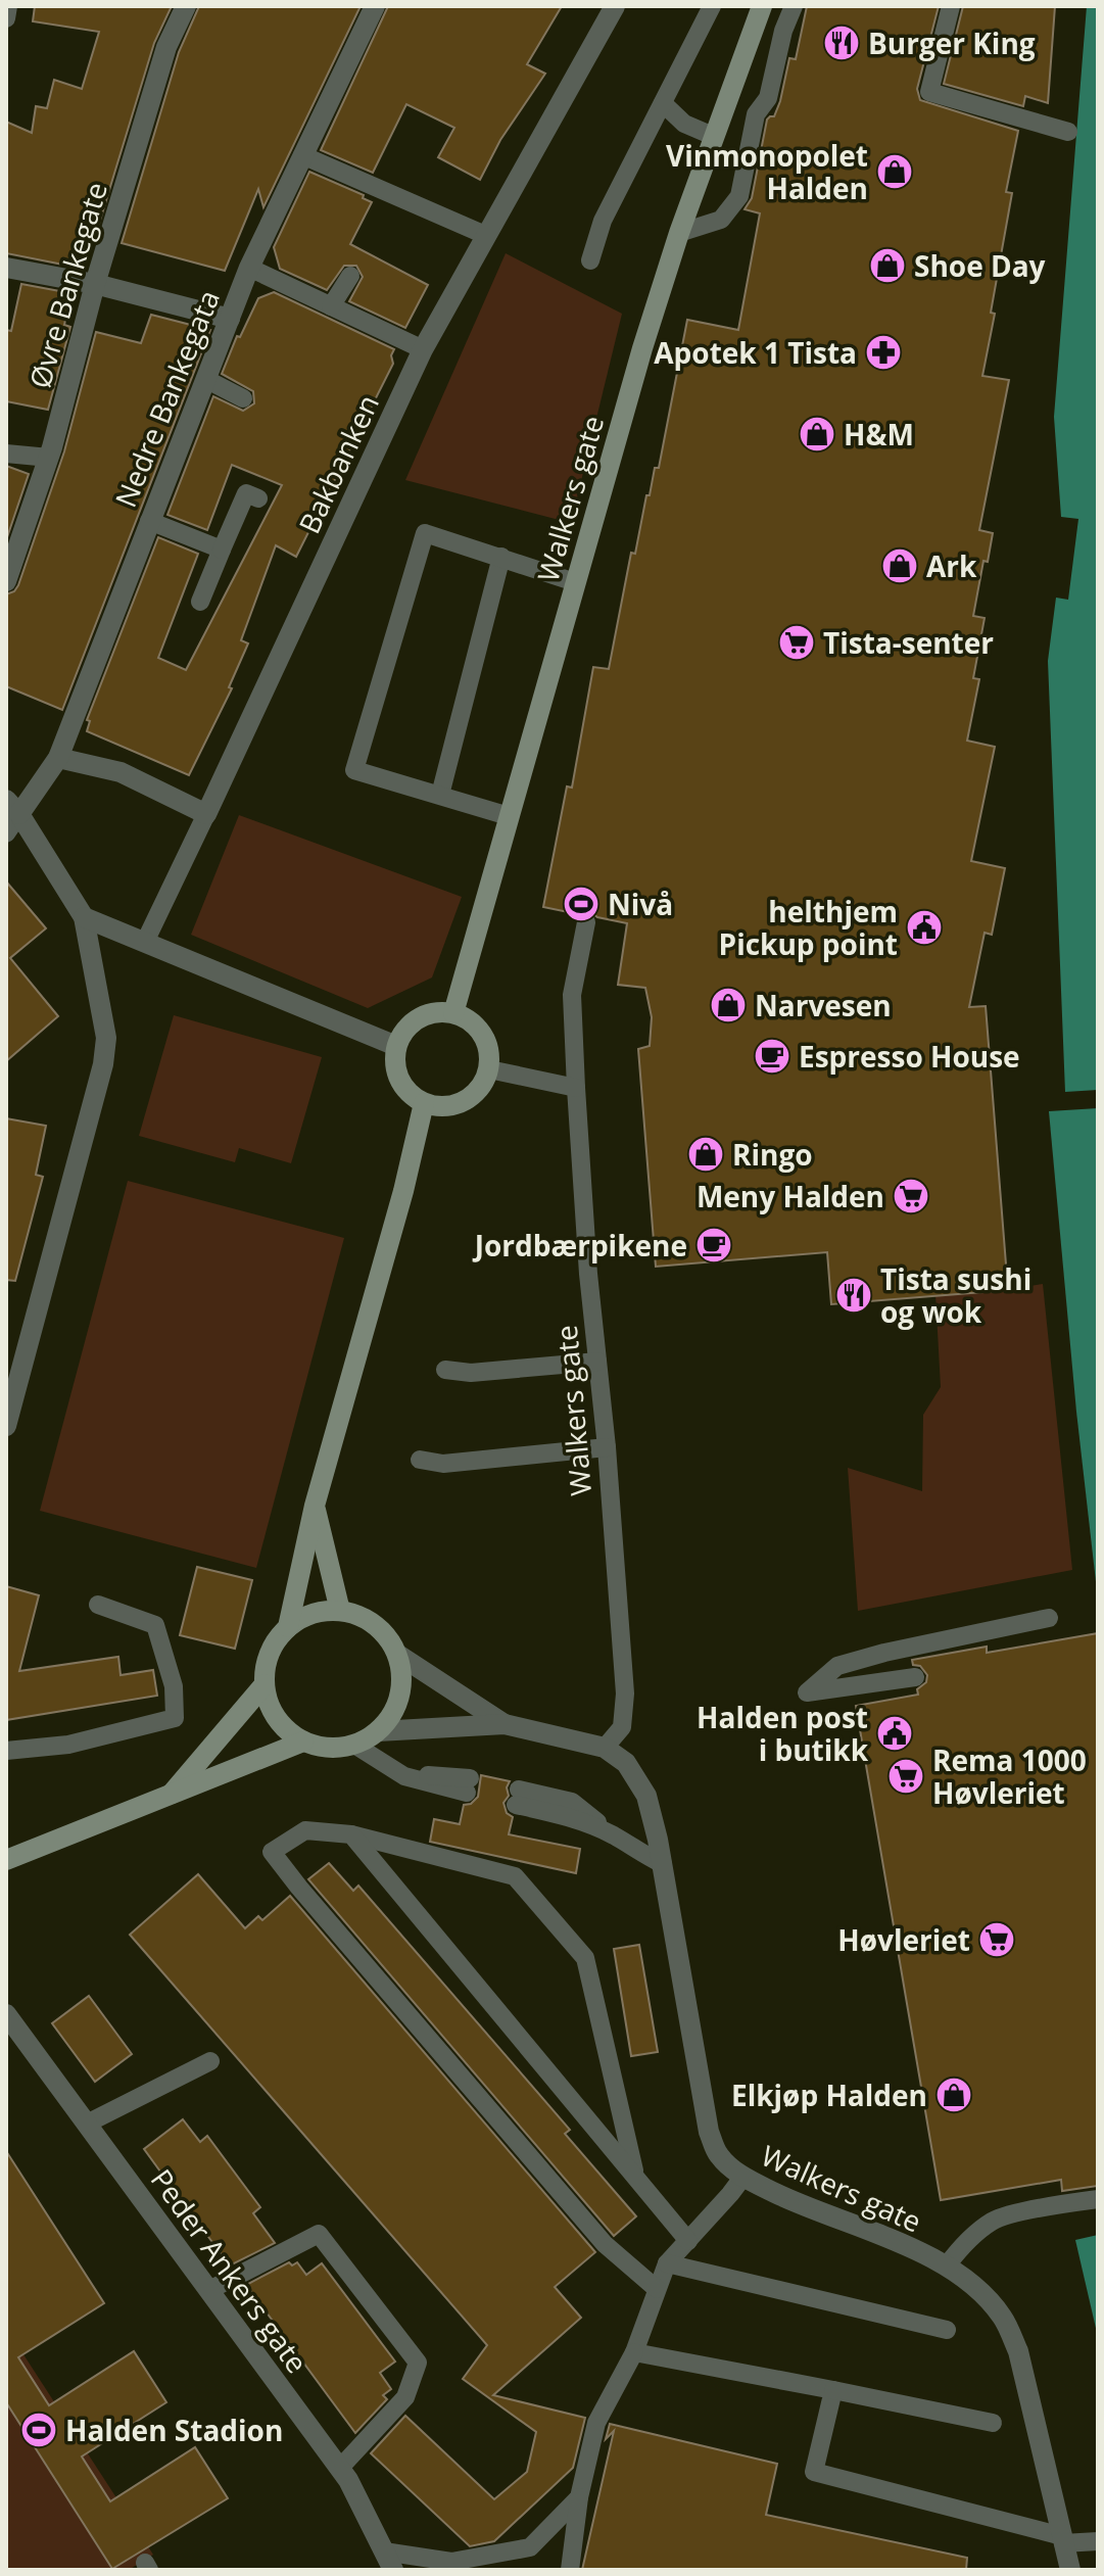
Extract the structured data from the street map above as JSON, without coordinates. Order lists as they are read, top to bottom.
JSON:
{
  "streets": {
    "street": [
      "Øvre Bankegate",
      "Nedre Bankegata",
      "Bakbanken",
      "Walkers gate",
      "Peder Ankers gate"
    ]
  },
  "places": {
    "restaurant": ["Burger King", "Tista sushi og wok"],
    "shop": [
      "Vinmonopolet Halden",
      "Shoe Day",
      "H&M",
      "Ark",
      "Narvesen",
      "Ringo",
      "Elkjøp Halden"
    ],
    "pharmacy": ["Apotek 1 Tista"],
    "supermarket": [
      "Tista-senter",
      "Meny Halden",
      "Rema 1000 Høvleriet",
      "Høvleriet"
    ],
    "sports": ["Nivå", "Halden Stadion"],
    "public building": ["helthjem Pickup point", "Halden post i butikk"],
    "cafe": ["Espresso House", "Jordbærpikene"]
  }
}
